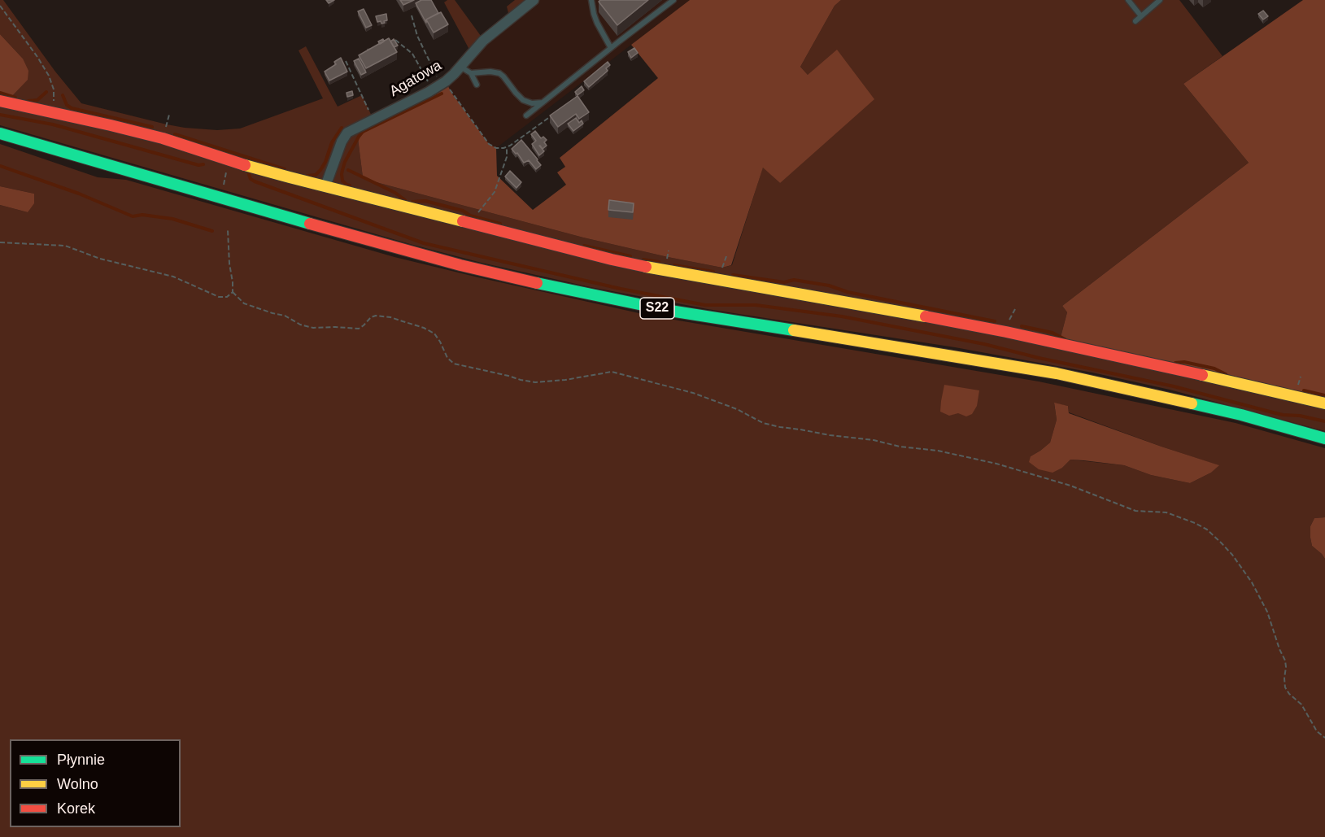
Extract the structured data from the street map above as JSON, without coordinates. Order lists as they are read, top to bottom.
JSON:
{
  "streets": {
    "main road": ["S22"],
    "street": ["Agatowa"]
  },
  "legend": ["Płynnie", "Wolno", "Korek"]
}
